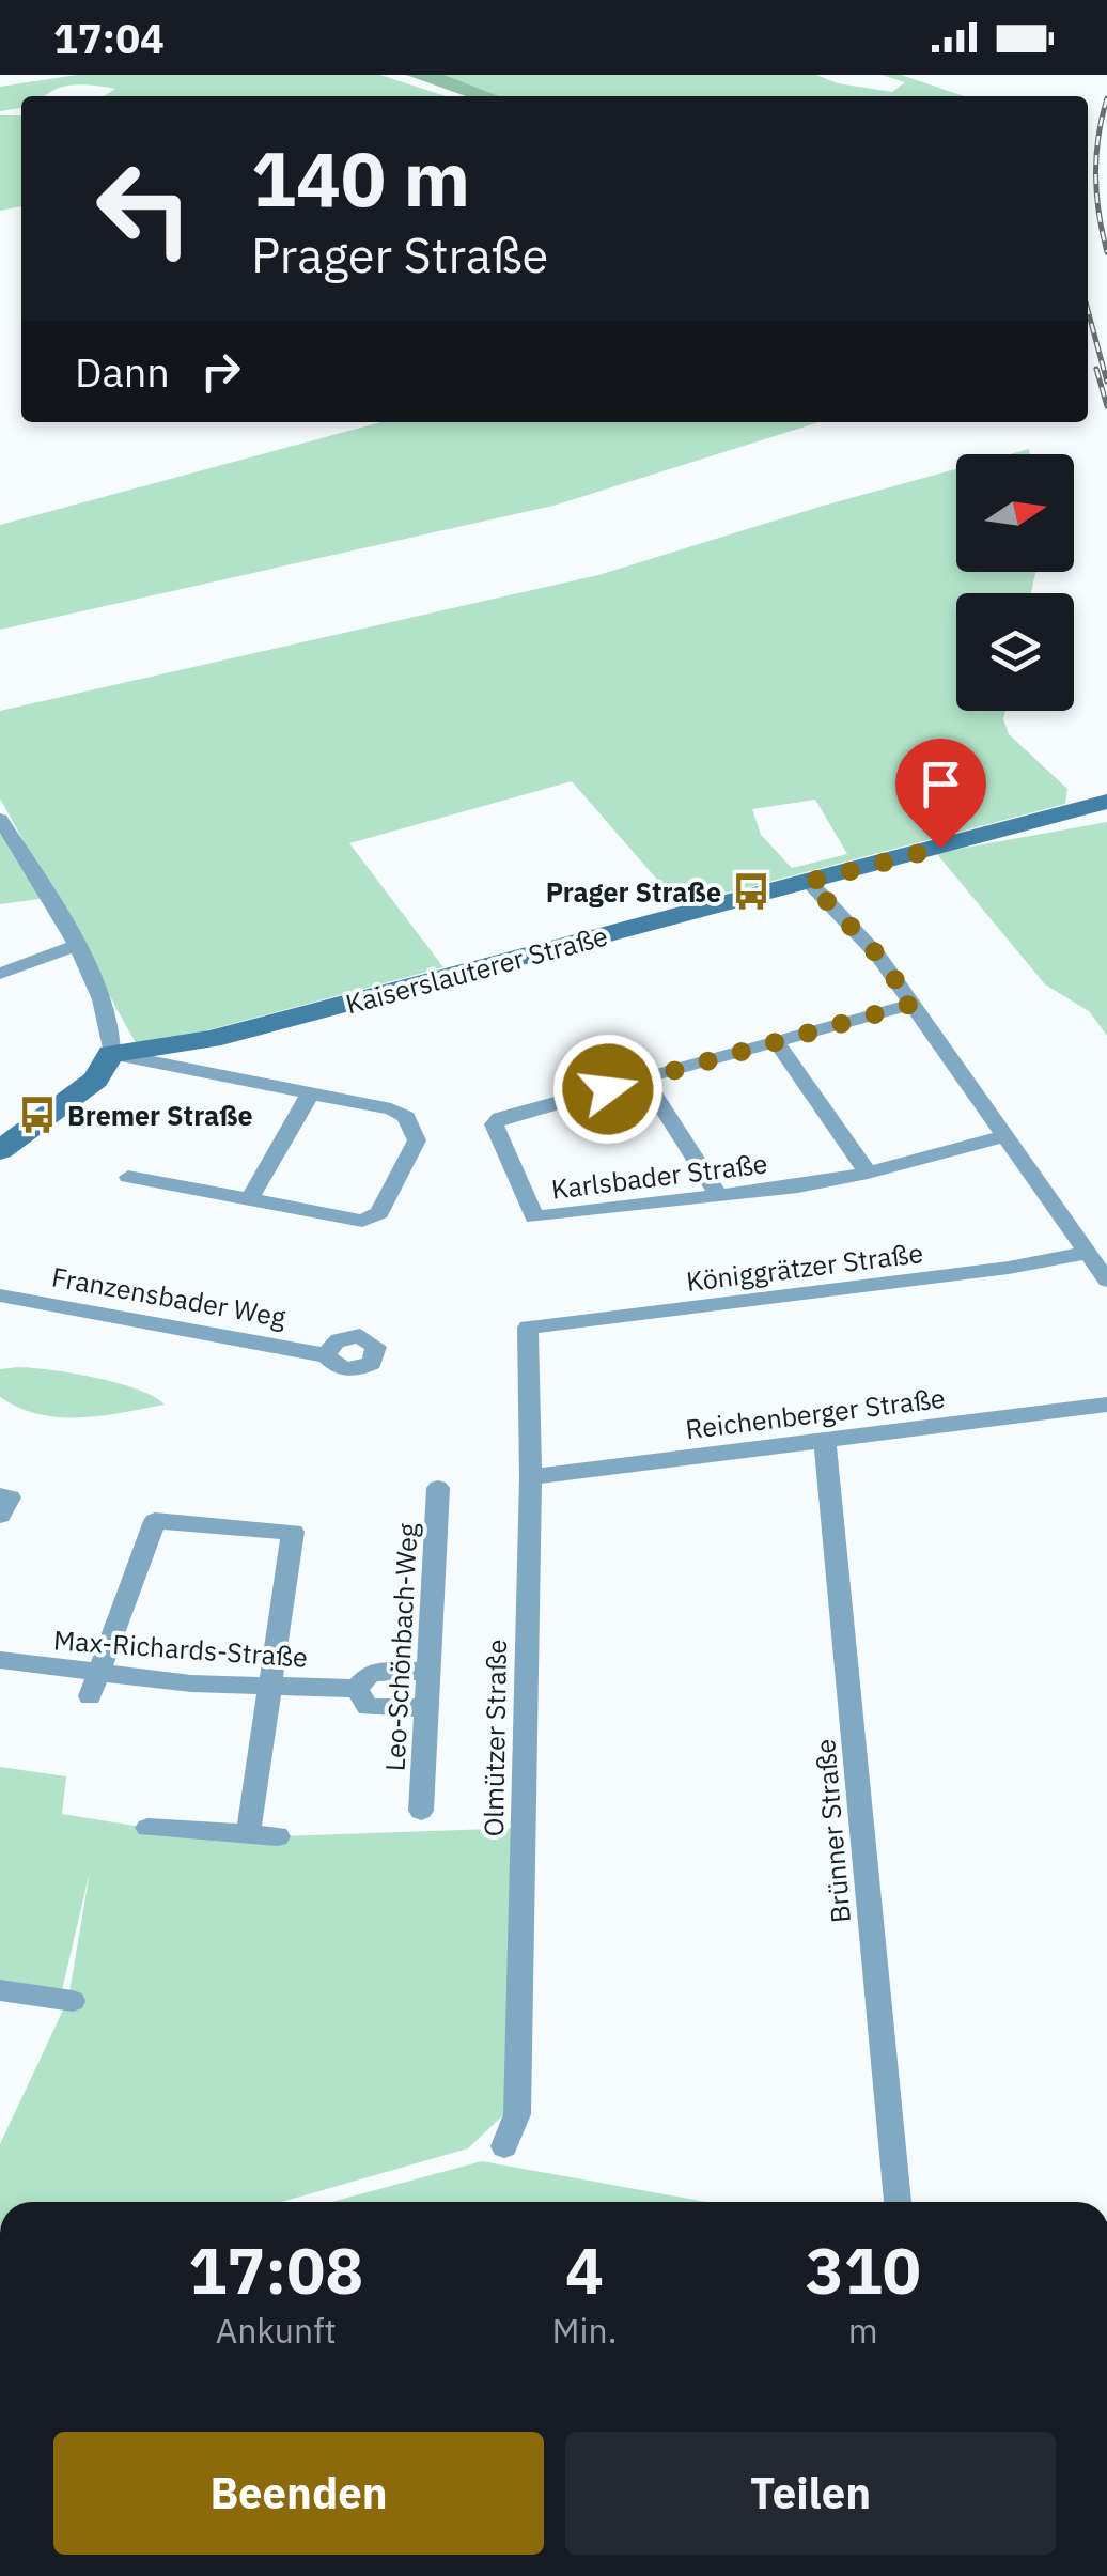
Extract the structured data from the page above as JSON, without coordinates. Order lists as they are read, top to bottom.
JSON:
{
  "streets": {
    "street": [
      "Kaiserslauterer Straße",
      "Karlsbader Straße",
      "Königgrätzer Straße",
      "Franzensbader Weg",
      "Reichenberger Straße",
      "Leo-Schönbach-Weg",
      "Max-Richards-Straße",
      "Olmützer Straße",
      "Brünner Straße"
    ]
  },
  "crossings": [
    ["Königgrätzer Straße", "Olmützer Straße"],
    ["Reichenberger Straße", "Olmützer Straße"],
    ["Reichenberger Straße", "Brünner Straße"],
    ["Leo-Schönbach-Weg", "Max-Richards-Straße"]
  ],
  "places": {
    "bus stop": ["Prager Straße", "Bremer Straße"]
  },
  "north": "right",
  "page": {
    "status": "17:04",
    "turn": ["140 m", "Prager Straße"],
    "then": "Dann",
    "eta": [
      "17:08",
      "Ankunft",
      "4",
      "Min.",
      "310",
      "m"
    ],
    "buttons": ["Beenden", "Teilen"]
  }
}
